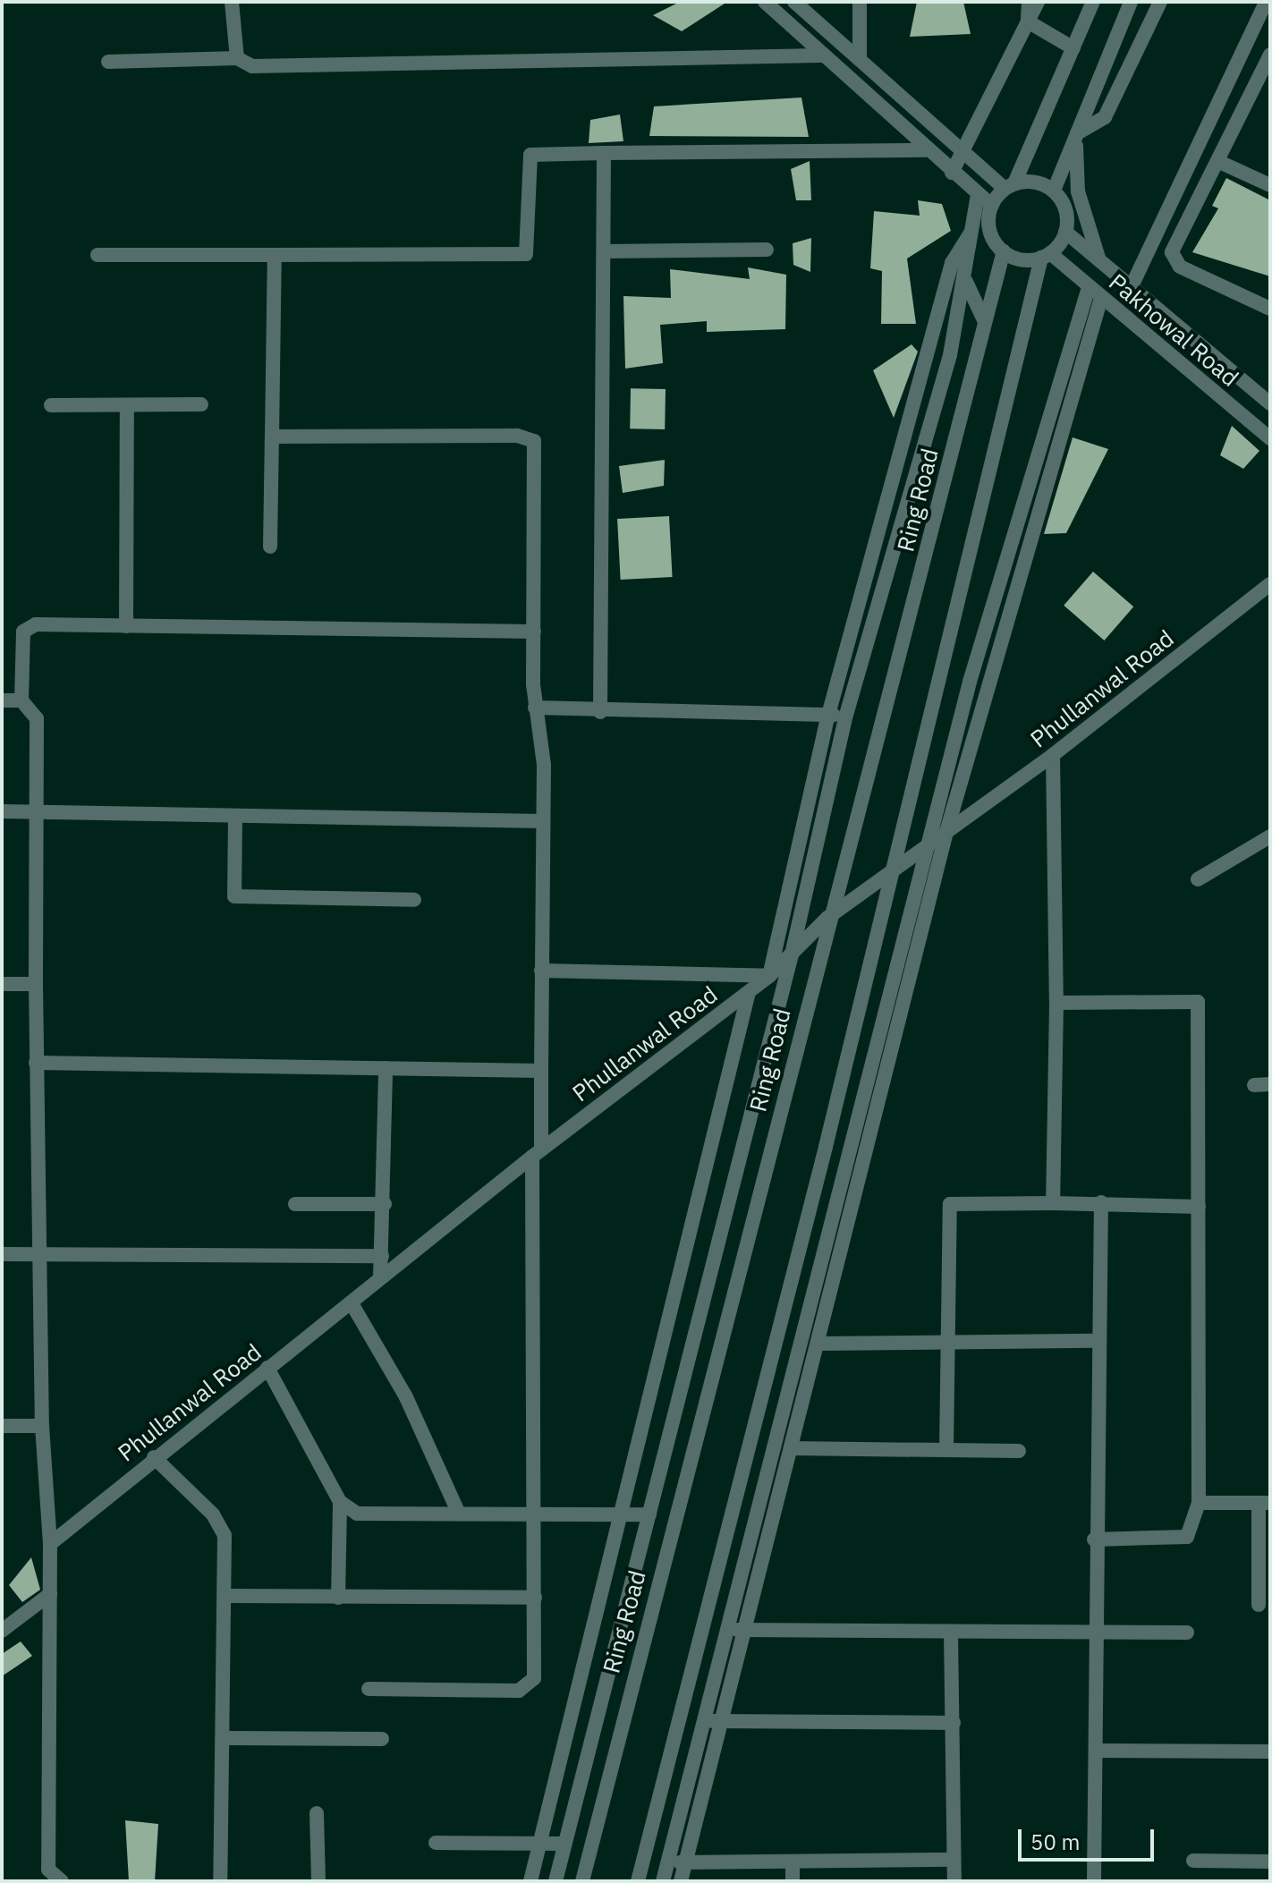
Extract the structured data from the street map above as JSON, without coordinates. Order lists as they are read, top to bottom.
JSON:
{
  "streets": {
    "street": ["Pakhowal Road", "Ring Road", "Phullanwal Road"]
  },
  "crossings": [
    ["Pakhowal Road", "Ring Road"],
    ["Ring Road", "Phullanwal Road"]
  ],
  "scale_bar": "50 m"
}
